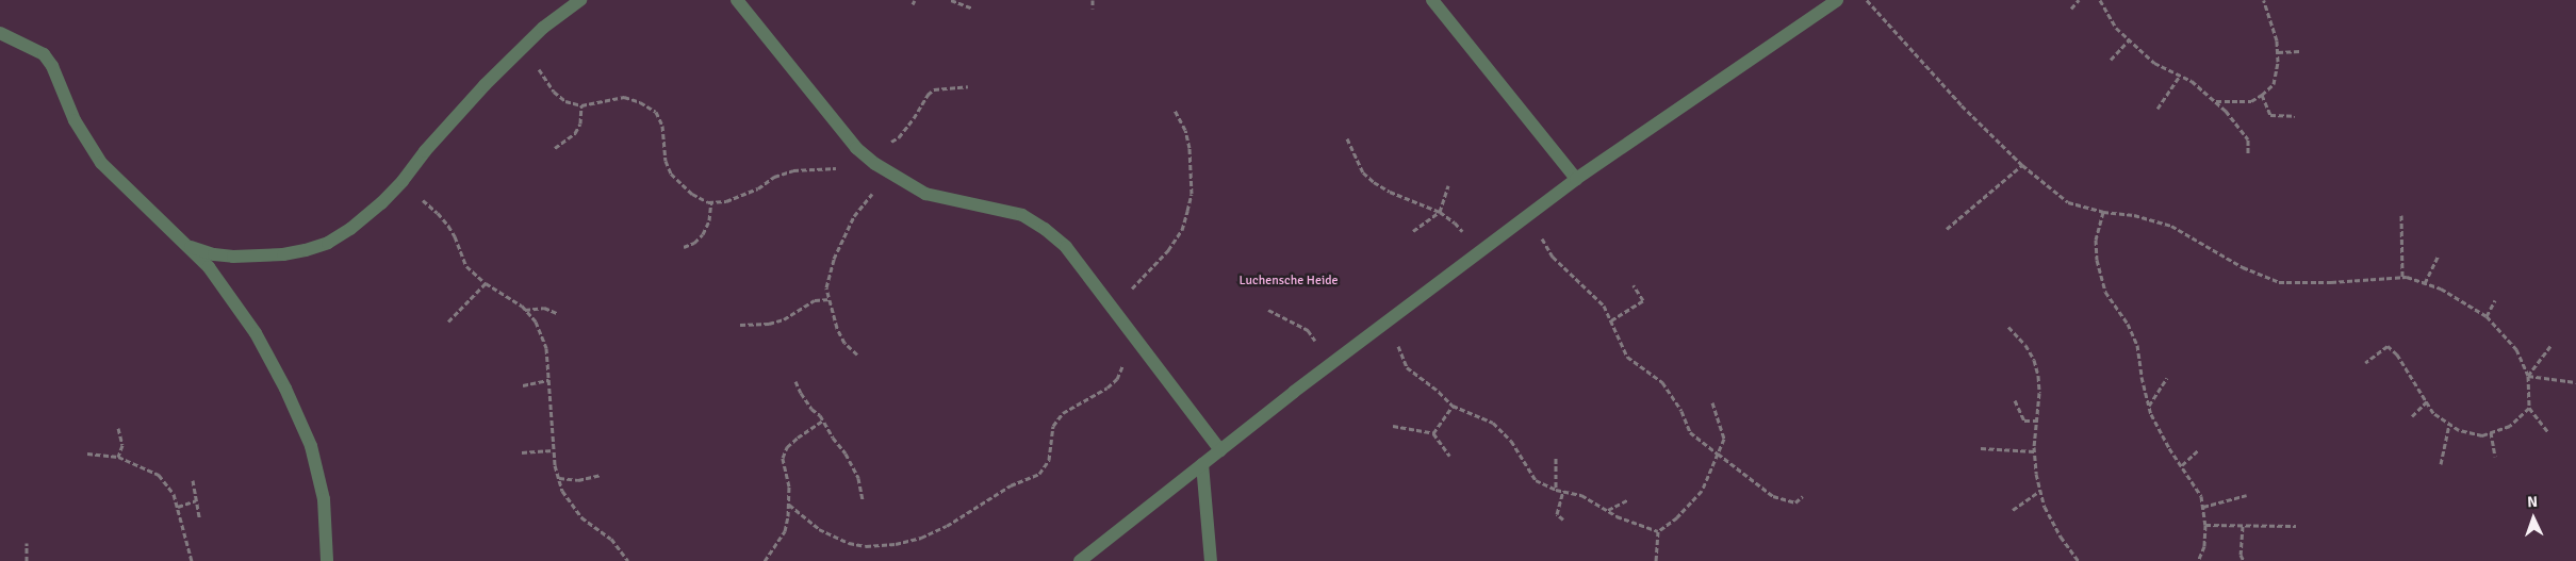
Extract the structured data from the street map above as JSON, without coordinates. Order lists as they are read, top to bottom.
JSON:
{
  "parks": ["Luchensche Heide"],
  "north": "top"
}
